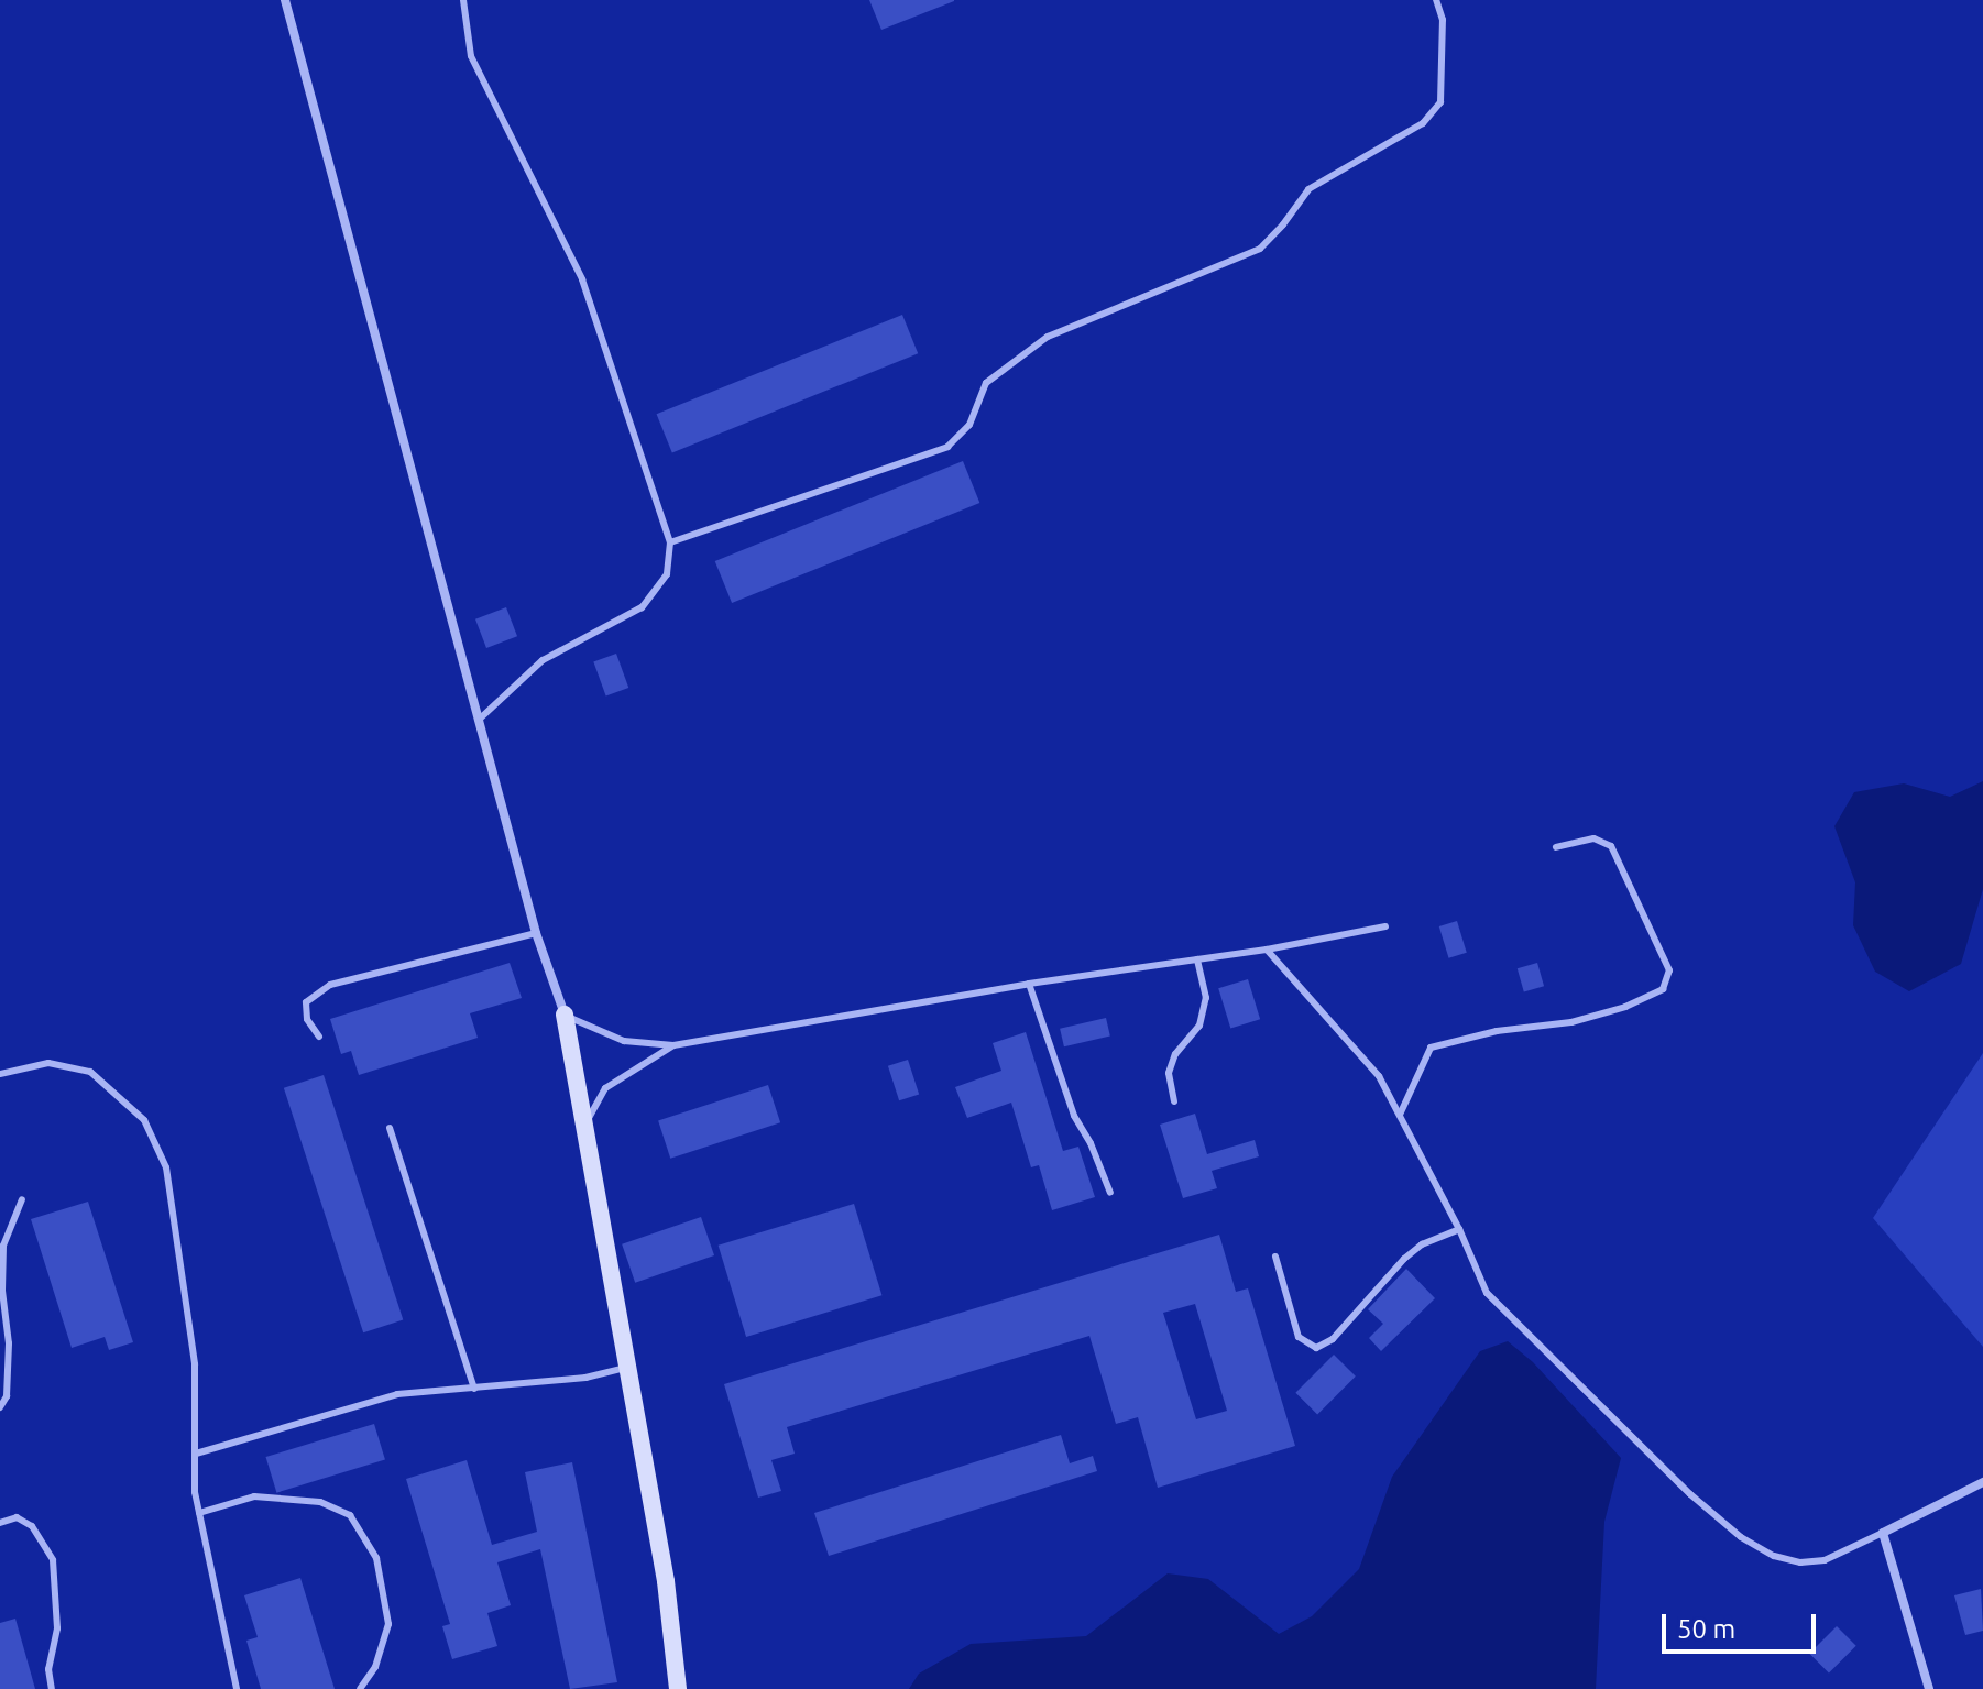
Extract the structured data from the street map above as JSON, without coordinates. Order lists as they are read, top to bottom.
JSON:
{
  "scale_bar": "50 m"
}
